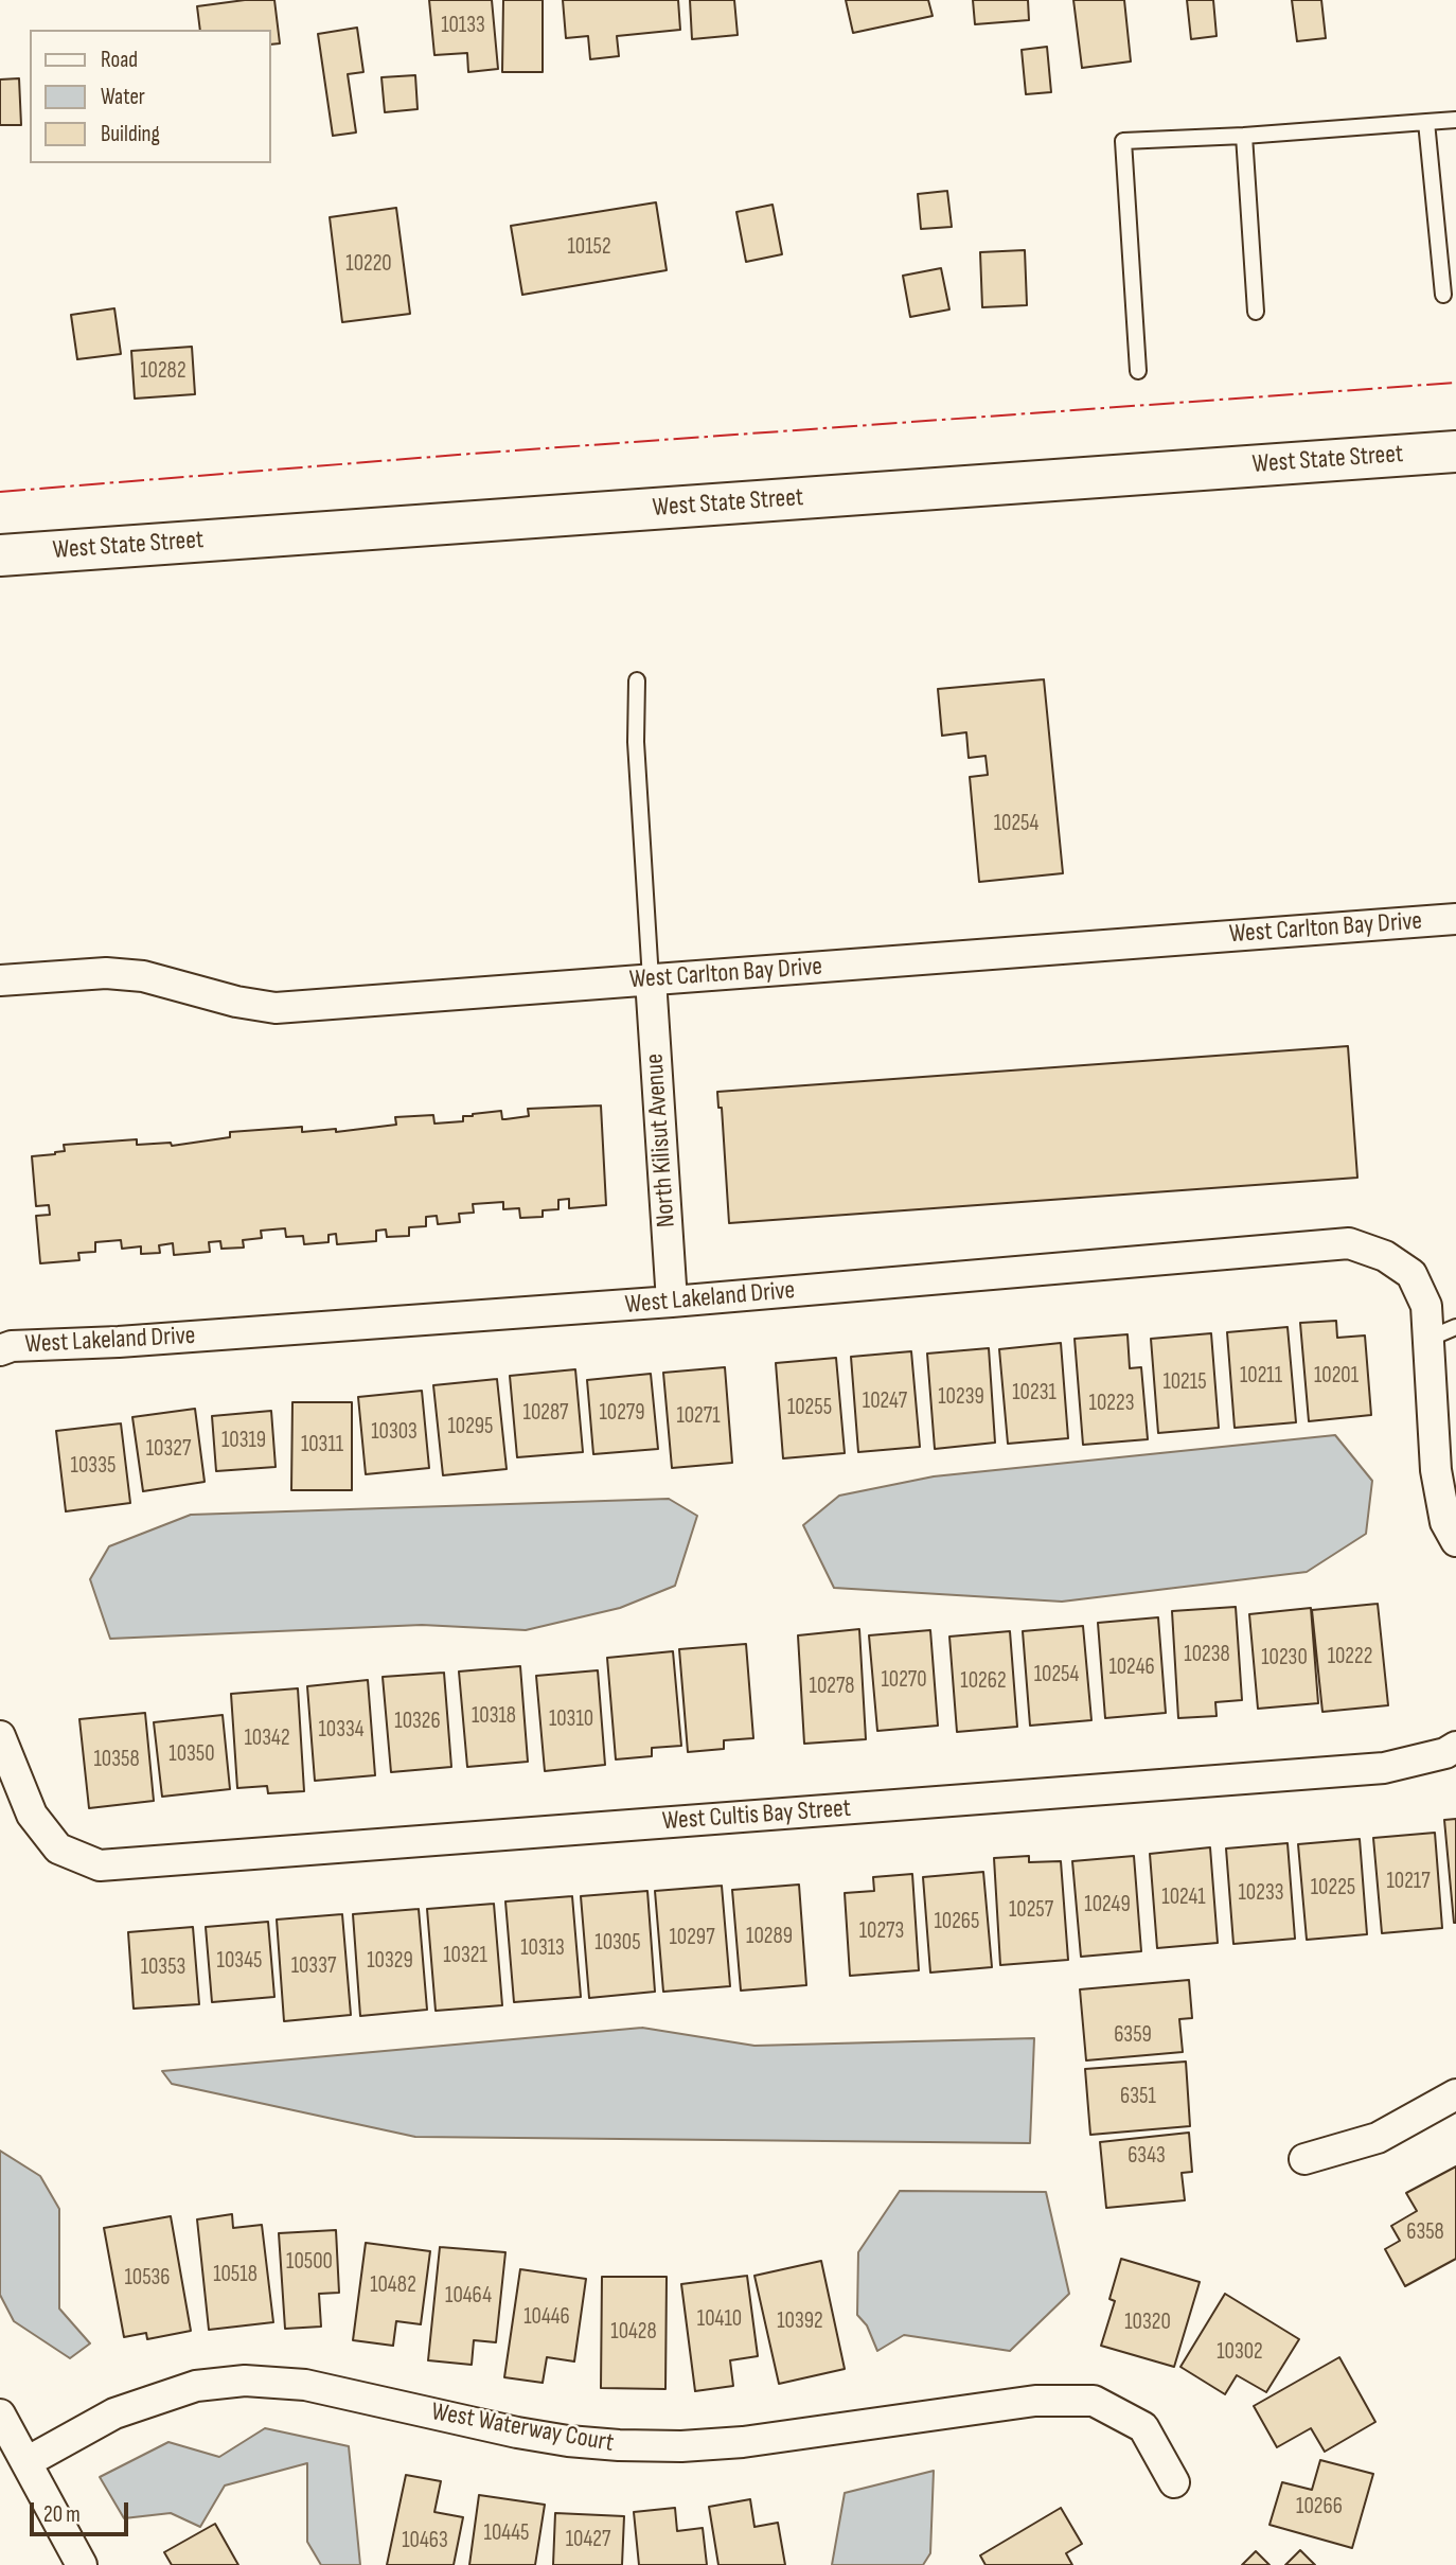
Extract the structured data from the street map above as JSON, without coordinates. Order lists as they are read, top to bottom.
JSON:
{
  "streets": {
    "main road": ["West State Street"],
    "street": [
      "West Carlton Bay Drive",
      "North Kilisut Avenue",
      "West Lakeland Drive",
      "West Cultis Bay Street",
      "West Waterway Court"
    ]
  },
  "crossings": [
    ["West Carlton Bay Drive", "North Kilisut Avenue"],
    ["North Kilisut Avenue", "West Lakeland Drive"]
  ],
  "house_numbers": [
    "10133",
    "10152",
    "10220",
    "10282",
    "10254",
    "10211",
    "10201",
    "10215",
    "10231",
    "10239",
    "10247",
    "10223",
    "10255",
    "10287",
    "10279",
    "10271",
    "10295",
    "10303",
    "10319",
    "10311",
    "10327",
    "10335",
    "10238",
    "10222",
    "10230",
    "10246",
    "10254",
    "10270",
    "10262",
    "10278",
    "10318",
    "10310",
    "10326",
    "10334",
    "10342",
    "10350",
    "10358",
    "10217",
    "10225",
    "10233",
    "10241",
    "10249",
    "10257",
    "10265",
    "10273",
    "10289",
    "10297",
    "10305",
    "10313",
    "10321",
    "10345",
    "10329",
    "10337",
    "10353",
    "6359",
    "6351",
    "6343",
    "6358",
    "10500",
    "10518",
    "10536",
    "10482",
    "10464",
    "10446",
    "10410",
    "10392",
    "10320",
    "10428",
    "10302",
    "10266",
    "10445",
    "10427",
    "10463"
  ],
  "legend": ["Road", "Water", "Building"],
  "scale_bar": "20 m"
}
